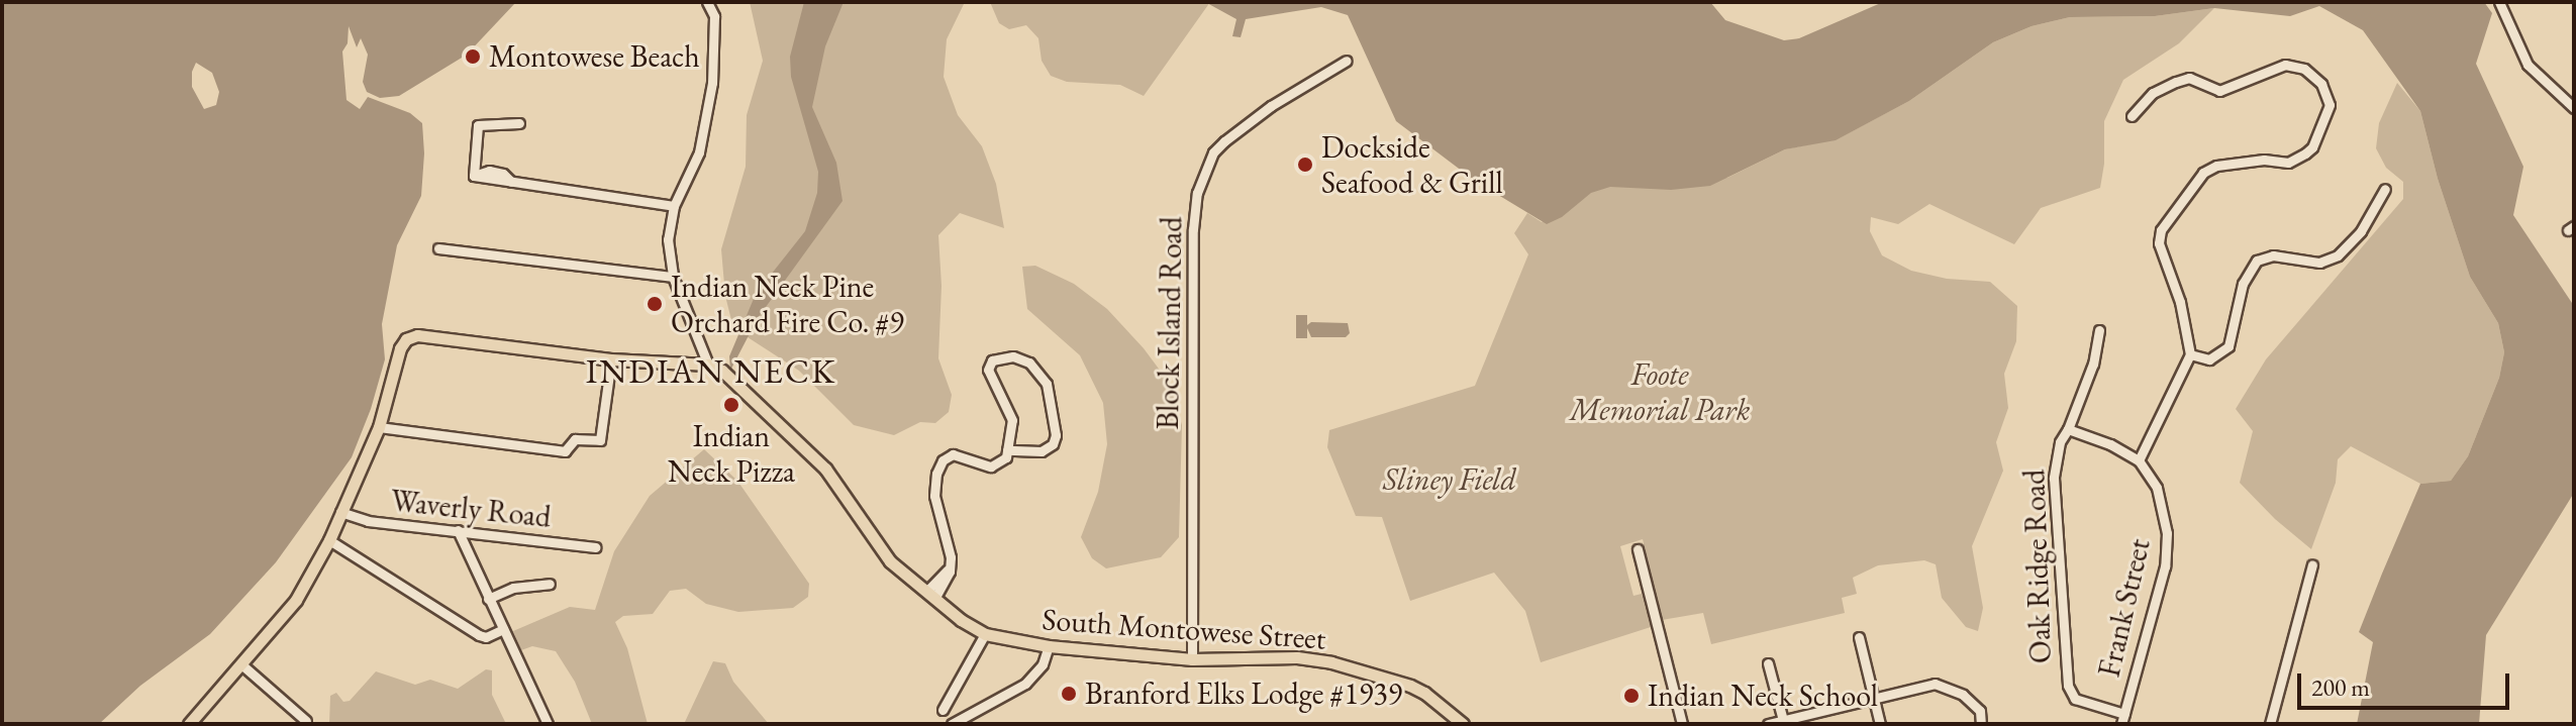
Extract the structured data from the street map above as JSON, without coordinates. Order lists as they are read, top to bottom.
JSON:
{
  "streets": {
    "main road": ["South Montowese Street"],
    "street": [
      "Block Island Road",
      "Waverly Road",
      "Oak Ridge Road",
      "Frank Street"
    ]
  },
  "crossings": [
    ["Block Island Road", "South Montowese Street"],
    ["Oak Ridge Road", "Frank Street"]
  ],
  "districts": ["INDIAN NECK"],
  "parks": ["Foote Memorial Park", "Sliney Field"],
  "places": [
    "Montowese Beach",
    "Dockside Seafood & Grill",
    "Indian Neck Pine Orchard Fire Co. #9",
    "Indian Neck Pizza",
    "Branford Elks Lodge #1939",
    "Indian Neck School"
  ],
  "scale_bar": "200 m"
}
